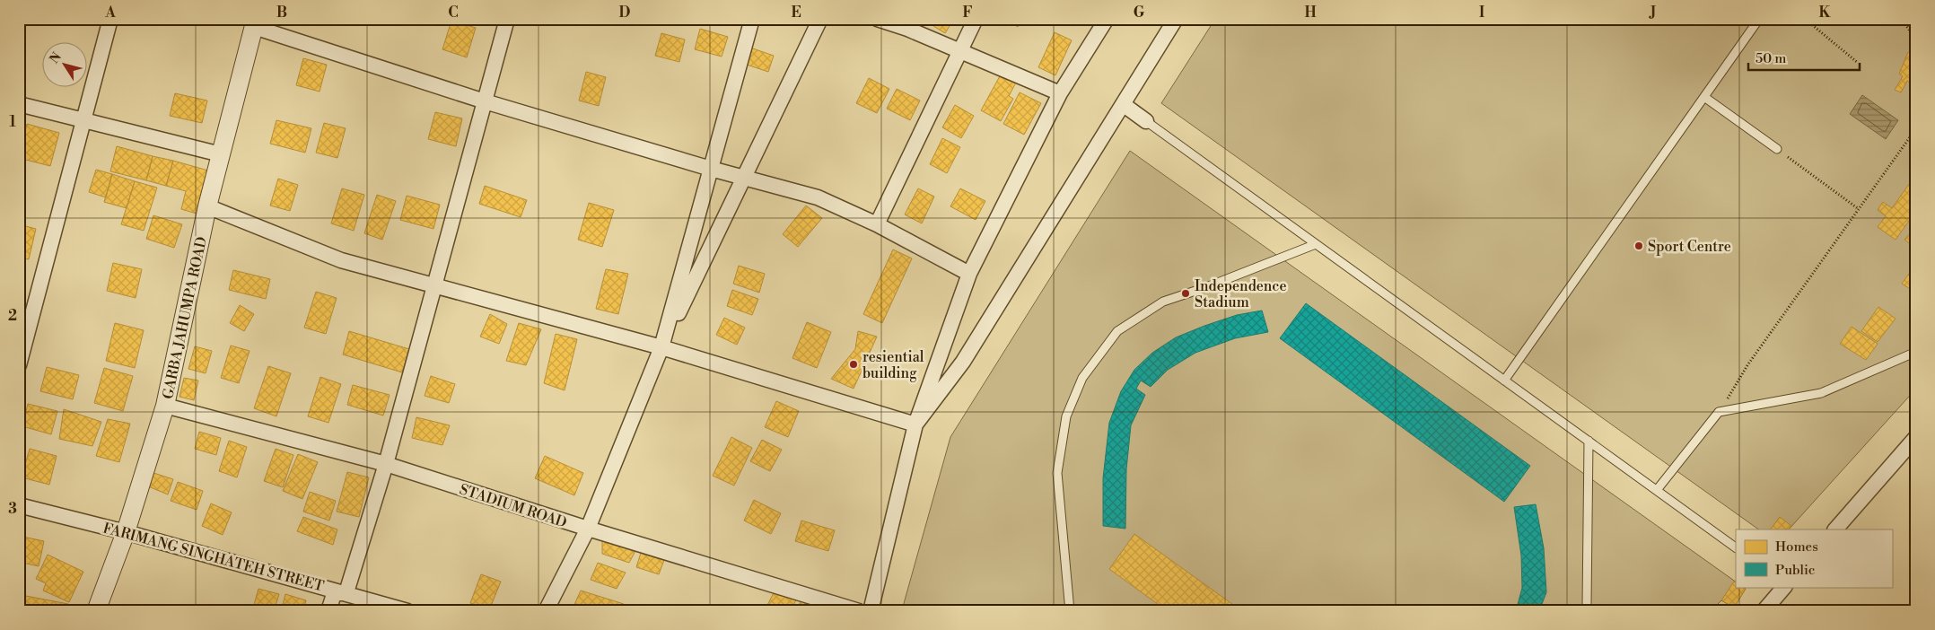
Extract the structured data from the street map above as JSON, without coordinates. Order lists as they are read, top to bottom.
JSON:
{
  "streets": {
    "street": ["GARBA JAHUMPA ROAD", "STADIUM ROAD", "FARIMANG SINGHATEH STREET"]
  },
  "crossings": [
    ["GARBA JAHUMPA ROAD", "STADIUM ROAD"],
    ["GARBA JAHUMPA ROAD", "FARIMANG SINGHATEH STREET"]
  ],
  "places": ["Sport Centre", "Independence Stadium", "resiential building"],
  "legend": ["Homes", "Public"],
  "scale_bar": "50 m",
  "north": "top left",
  "grid": {
    "columns": [
      "A",
      "B",
      "C",
      "D",
      "E",
      "F",
      "G",
      "H",
      "I",
      "J",
      "K"
    ],
    "rows": ["1", "2", "3"]
  }
}
